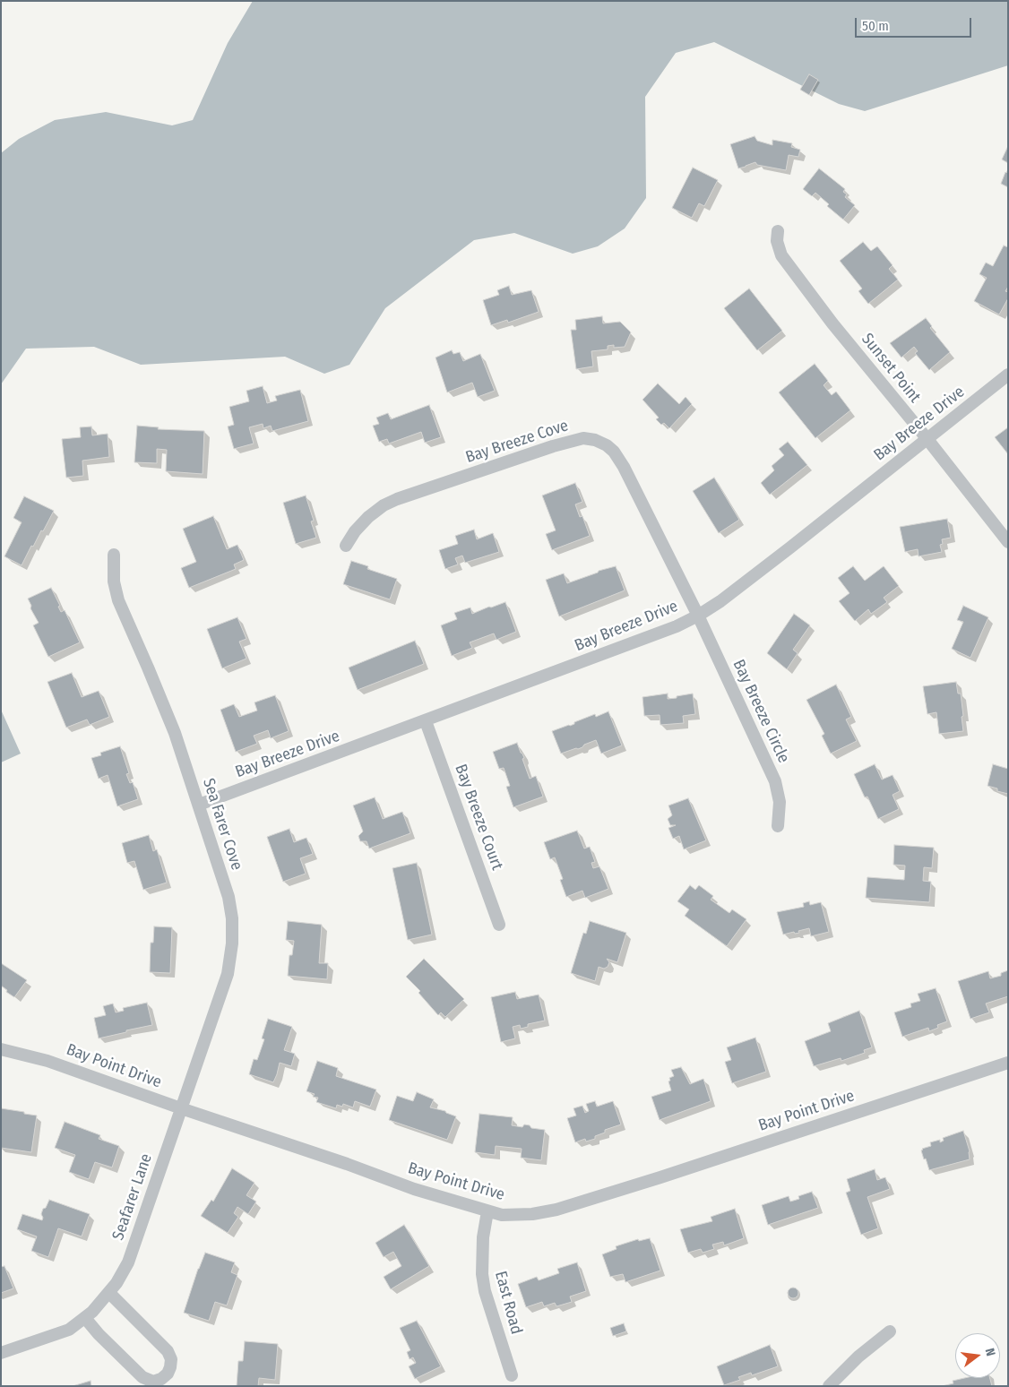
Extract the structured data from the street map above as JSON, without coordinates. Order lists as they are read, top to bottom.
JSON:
{
  "streets": {
    "street": [
      "Sunset Point",
      "Bay Breeze Drive",
      "Bay Breeze Cove",
      "Bay Breeze Circle",
      "Bay Breeze Court",
      "Sea Farer Cove",
      "Bay Point Drive",
      "Seafarer Lane",
      "East Road"
    ]
  },
  "crossings": [
    ["Sunset Point", "Bay Breeze Drive"],
    ["Bay Breeze Drive", "Bay Breeze Cove"],
    ["Bay Breeze Drive", "Bay Breeze Circle"],
    ["Bay Breeze Drive", "Bay Breeze Court"],
    ["Bay Breeze Drive", "Sea Farer Cove"],
    ["Bay Breeze Cove", "Bay Breeze Circle"],
    ["Sea Farer Cove", "Bay Point Drive"],
    ["Sea Farer Cove", "Seafarer Lane"],
    ["Bay Point Drive", "Seafarer Lane"],
    ["Bay Point Drive", "East Road"]
  ],
  "scale_bar": "50 m",
  "north": "right"
}
